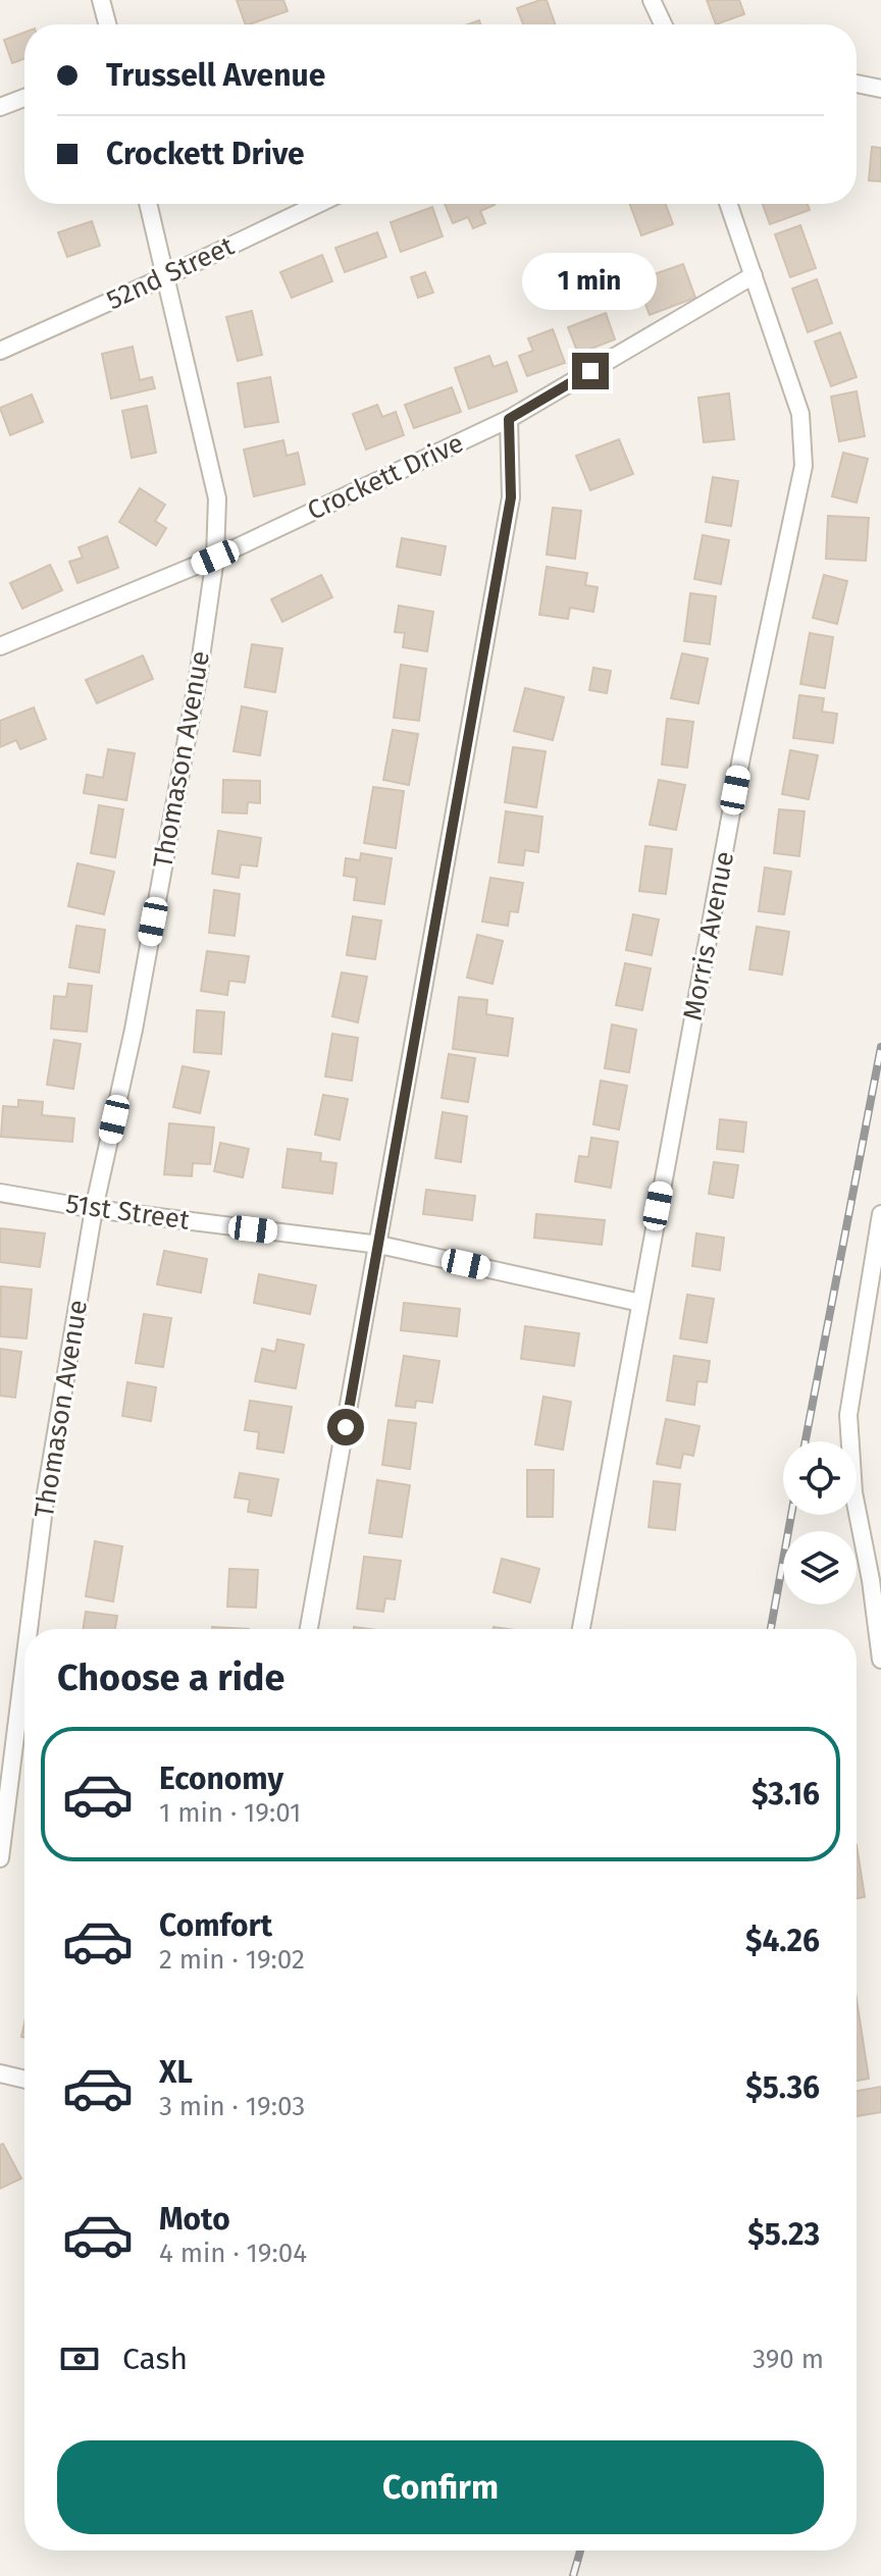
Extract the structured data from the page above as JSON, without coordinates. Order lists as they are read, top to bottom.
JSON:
{
  "streets": {
    "street": [
      "52nd Street",
      "Crockett Drive",
      "Thomason Avenue",
      "Morris Avenue",
      "51st Street"
    ]
  },
  "crossings": [
    ["52nd Street", "Thomason Avenue"],
    ["Crockett Drive", "Thomason Avenue"],
    ["Crockett Drive", "Morris Avenue"],
    ["Thomason Avenue", "51st Street"],
    ["Morris Avenue", "51st Street"]
  ],
  "page": {
    "banner": ["Trussell Avenue", "Crockett Drive"],
    "bubble": "1 min",
    "heading": "Choose a ride",
    "list": [
      {
        "name": "Economy",
        "note": "1 min · 19:01",
        "value": "$3.16"
      },
      {
        "name": "Comfort",
        "note": "2 min · 19:02",
        "value": "$4.26"
      },
      {
        "name": "XL",
        "note": "3 min · 19:03",
        "value": "$5.36"
      },
      {
        "name": "Moto",
        "note": "4 min · 19:04",
        "value": "$5.23"
      }
    ],
    "pay": ["Cash", "390 m"],
    "buttons": "Confirm"
  }
}
